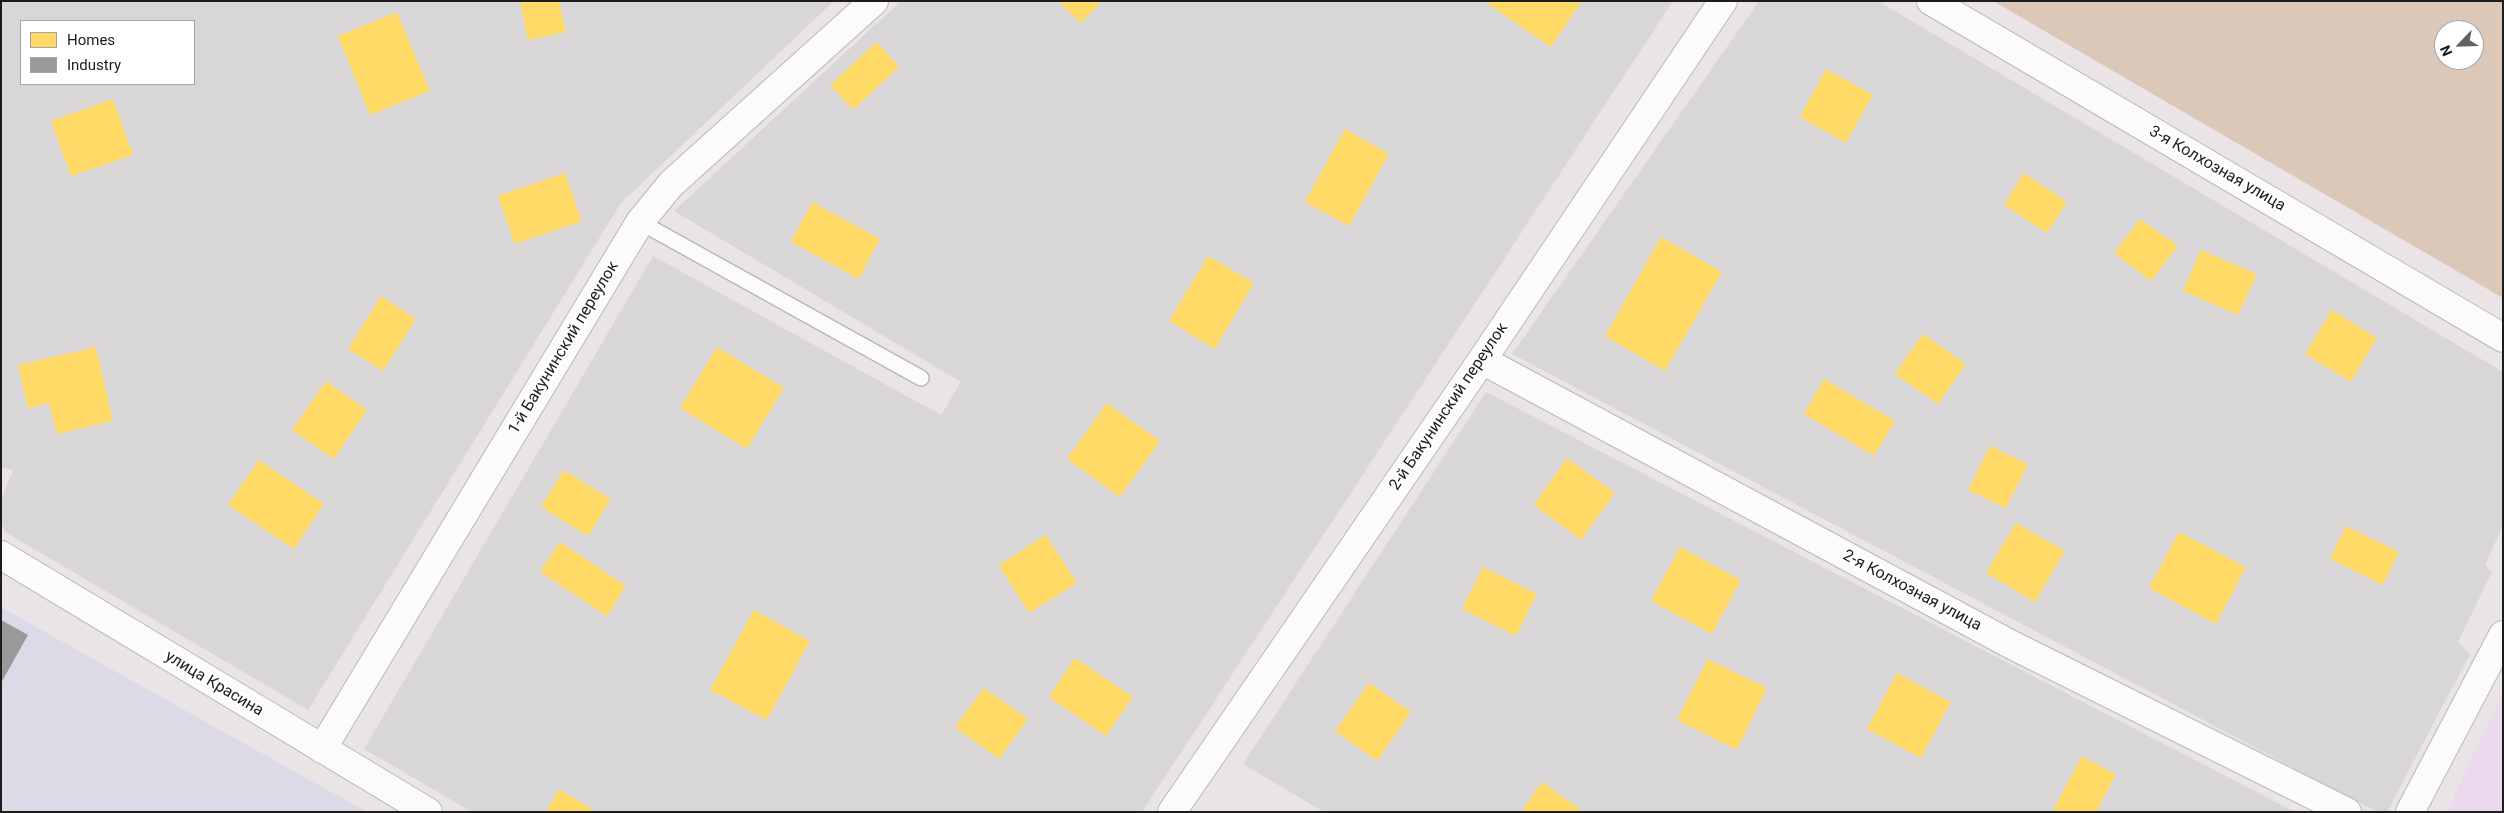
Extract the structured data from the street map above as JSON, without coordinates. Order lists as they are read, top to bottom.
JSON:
{
  "streets": {
    "street": [
      "3-я Колхозная улица",
      "1-й Бакунинский переулок",
      "2-й Бакунинский переулок",
      "2-я Колхозная улица",
      "улица Красина"
    ]
  },
  "crossings": [
    ["1-й Бакунинский переулок", "улица Красина"],
    ["2-й Бакунинский переулок", "2-я Колхозная улица"]
  ],
  "legend": ["Homes", "Industry"],
  "north": "bottom left"
}
